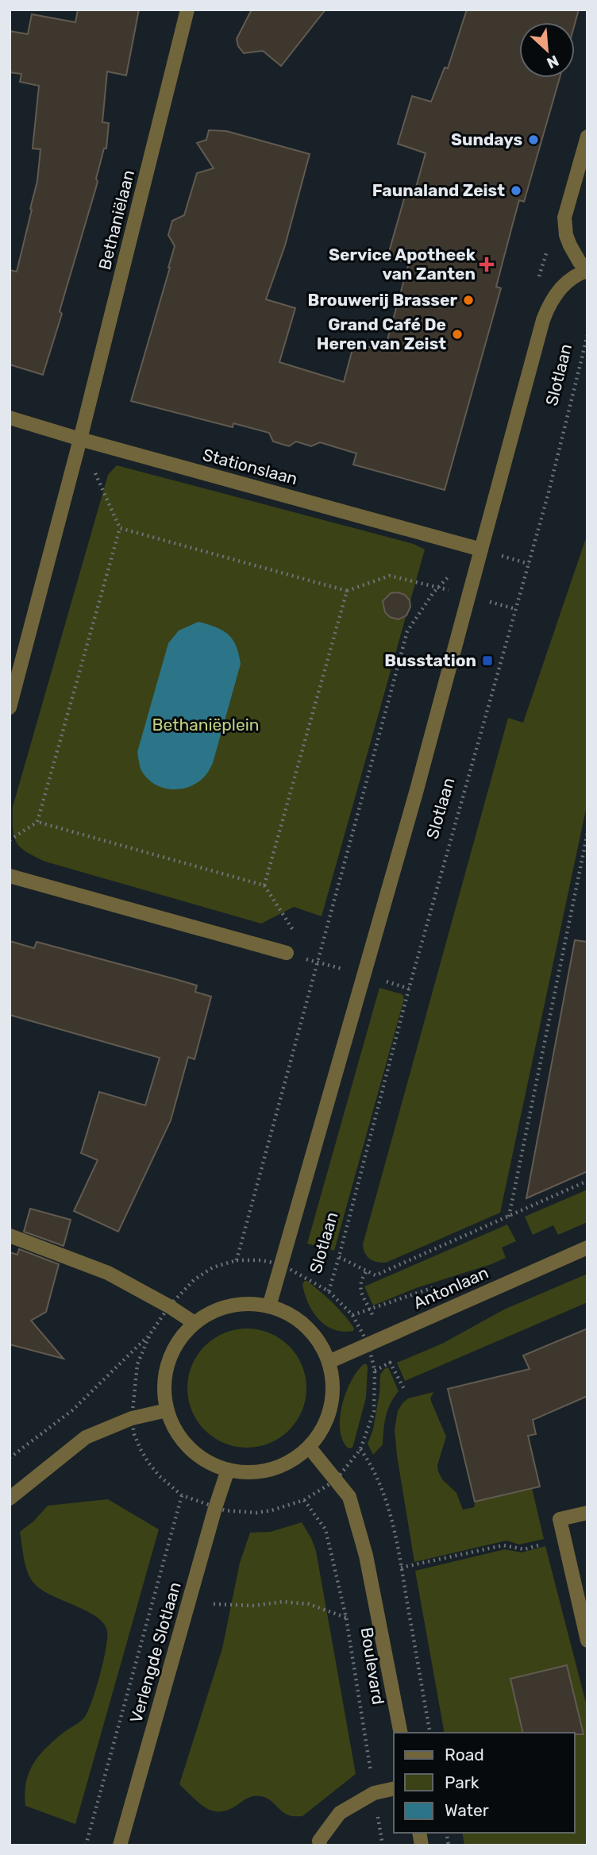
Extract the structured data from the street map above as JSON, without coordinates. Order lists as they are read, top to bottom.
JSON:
{
  "streets": {
    "street": [
      "Bethaniëlaan",
      "Slotlaan",
      "Stationslaan",
      "Antonlaan",
      "Verlengde Slotlaan",
      "Boulevard"
    ]
  },
  "crossings": [
    ["Bethaniëlaan", "Stationslaan"],
    ["Slotlaan", "Stationslaan"],
    ["Slotlaan", "Antonlaan"],
    ["Slotlaan", "Verlengde Slotlaan"],
    ["Slotlaan", "Boulevard"],
    ["Antonlaan", "Verlengde Slotlaan"],
    ["Antonlaan", "Boulevard"],
    ["Verlengde Slotlaan", "Boulevard"]
  ],
  "parks": ["Bethaniëplein"],
  "places": {
    "other": [
      "Sundays",
      "Faunaland Zeist",
      "Brouwerij Brasser",
      "Grand Café De Heren van Zeist"
    ],
    "health": ["Service Apotheek van Zanten"],
    "transit": ["Busstation"]
  },
  "legend": ["Road", "Park", "Water"],
  "north": "bottom right"
}
